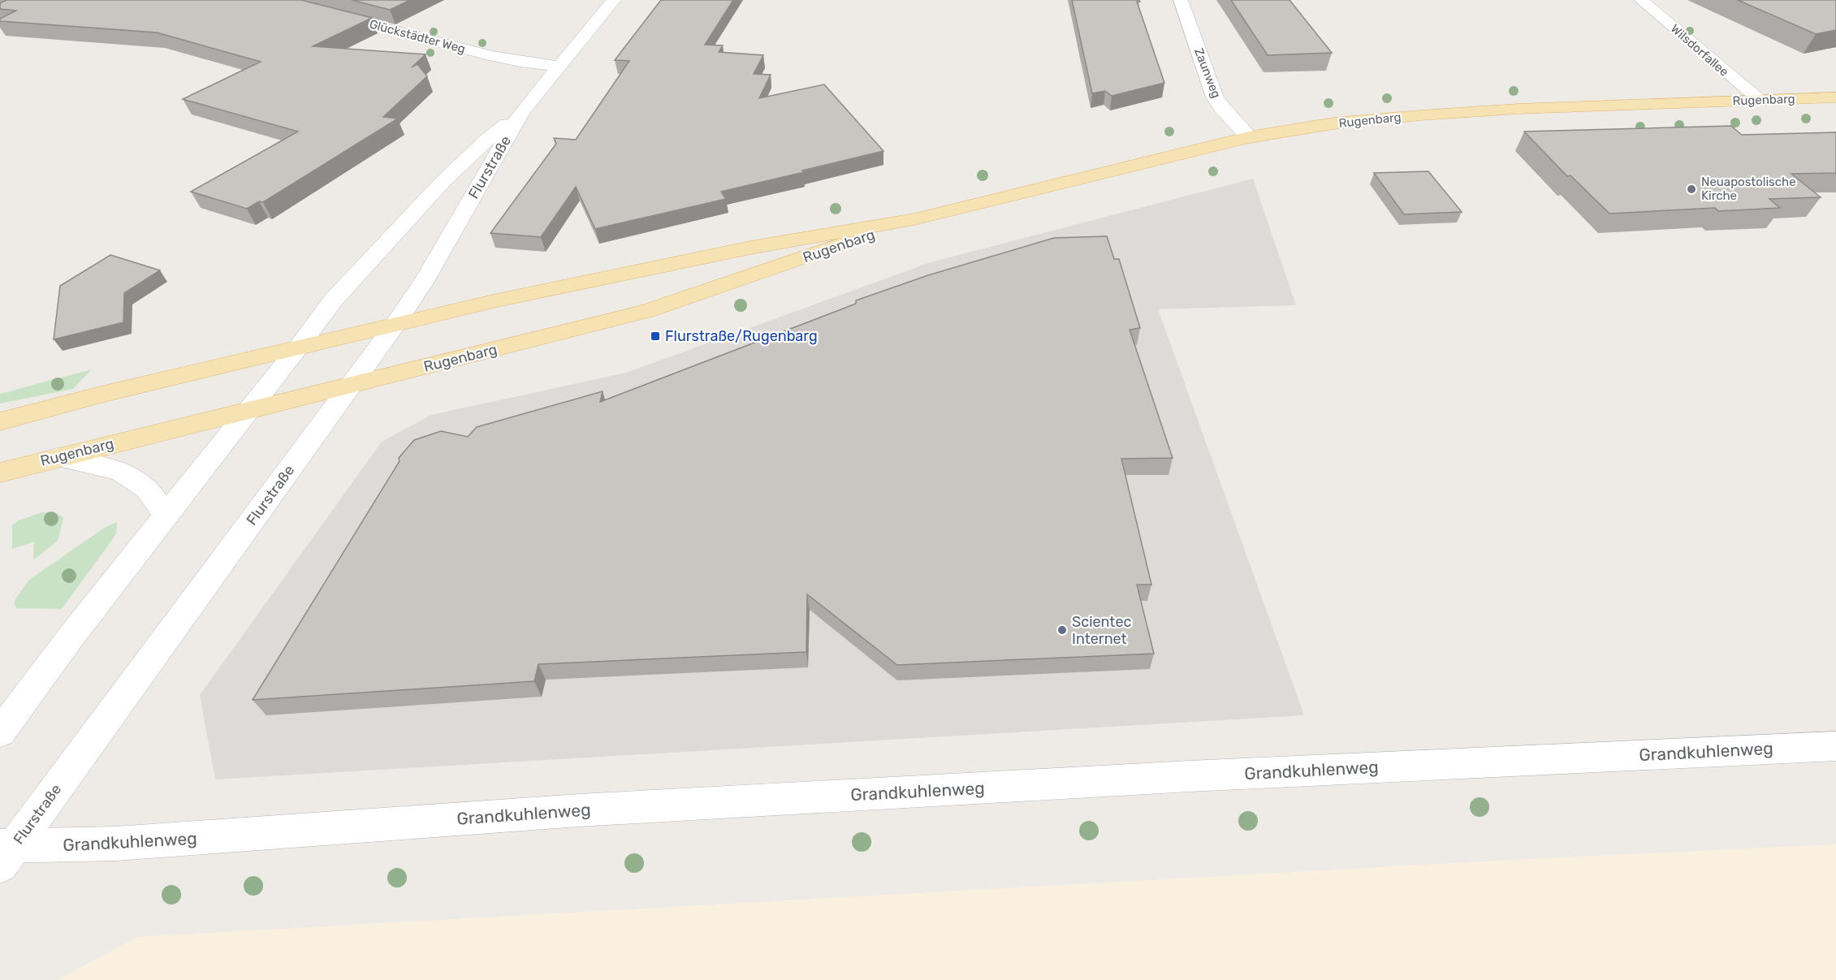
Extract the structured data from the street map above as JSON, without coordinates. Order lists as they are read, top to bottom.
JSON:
{
  "streets": {
    "main road": ["Rugenbarg"],
    "street": [
      "Glückstädter Weg",
      "Wilsdorfallee",
      "Zaunweg",
      "Flurstraße",
      "Grandkuhlenweg"
    ]
  },
  "crossings": [
    ["Glückstädter Weg", "Flurstraße"],
    ["Wilsdorfallee", "Rugenbarg"],
    ["Zaunweg", "Rugenbarg"],
    ["Rugenbarg", "Flurstraße"],
    ["Flurstraße", "Grandkuhlenweg"]
  ],
  "places": {
    "other": ["Neuapostolische Kirche", "Scientec Internet"],
    "transit": ["Flurstraße/Rugenbarg"]
  }
}
